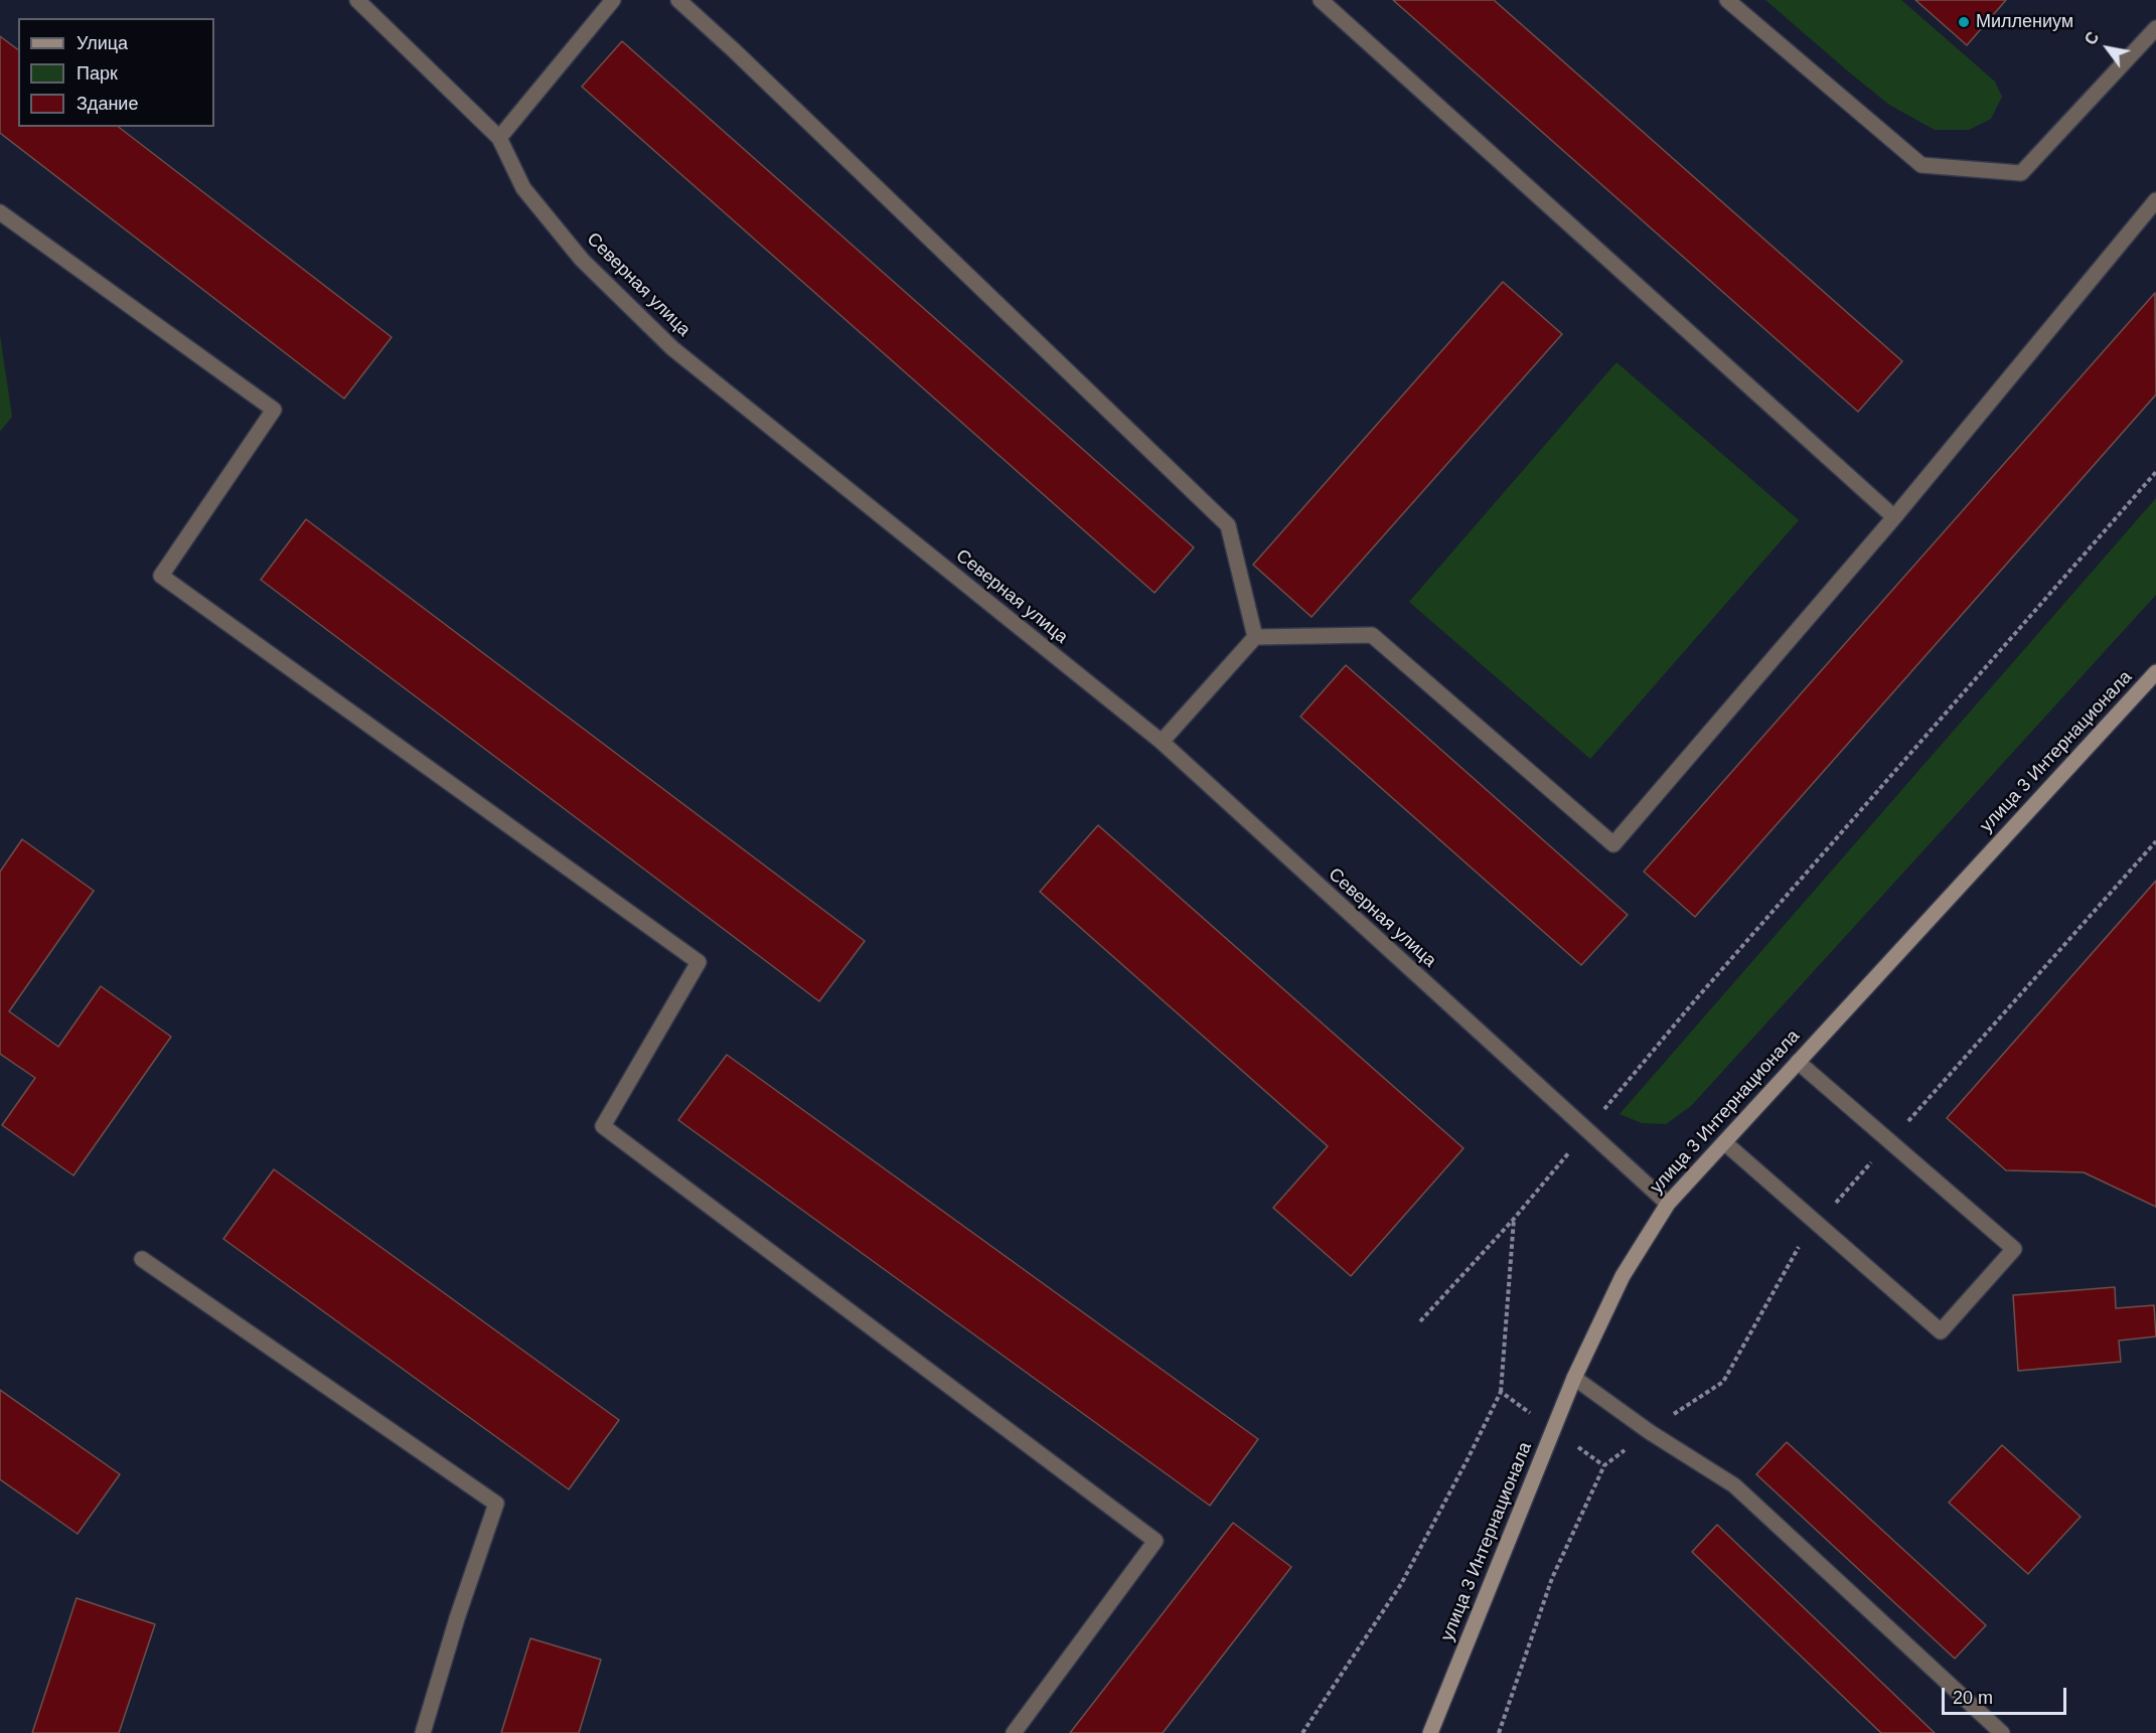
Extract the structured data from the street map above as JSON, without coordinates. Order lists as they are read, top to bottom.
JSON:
{
  "streets": {
    "main road": ["улица 3 Интернационала"],
    "street": ["Северная улица"]
  },
  "crossings": [
    ["Северная улица", "улица 3 Интернационала"]
  ],
  "places": ["Миллениум"],
  "legend": ["Улица", "Парк", "Здание"],
  "scale_bar": "20 m",
  "north": "top left"
}
